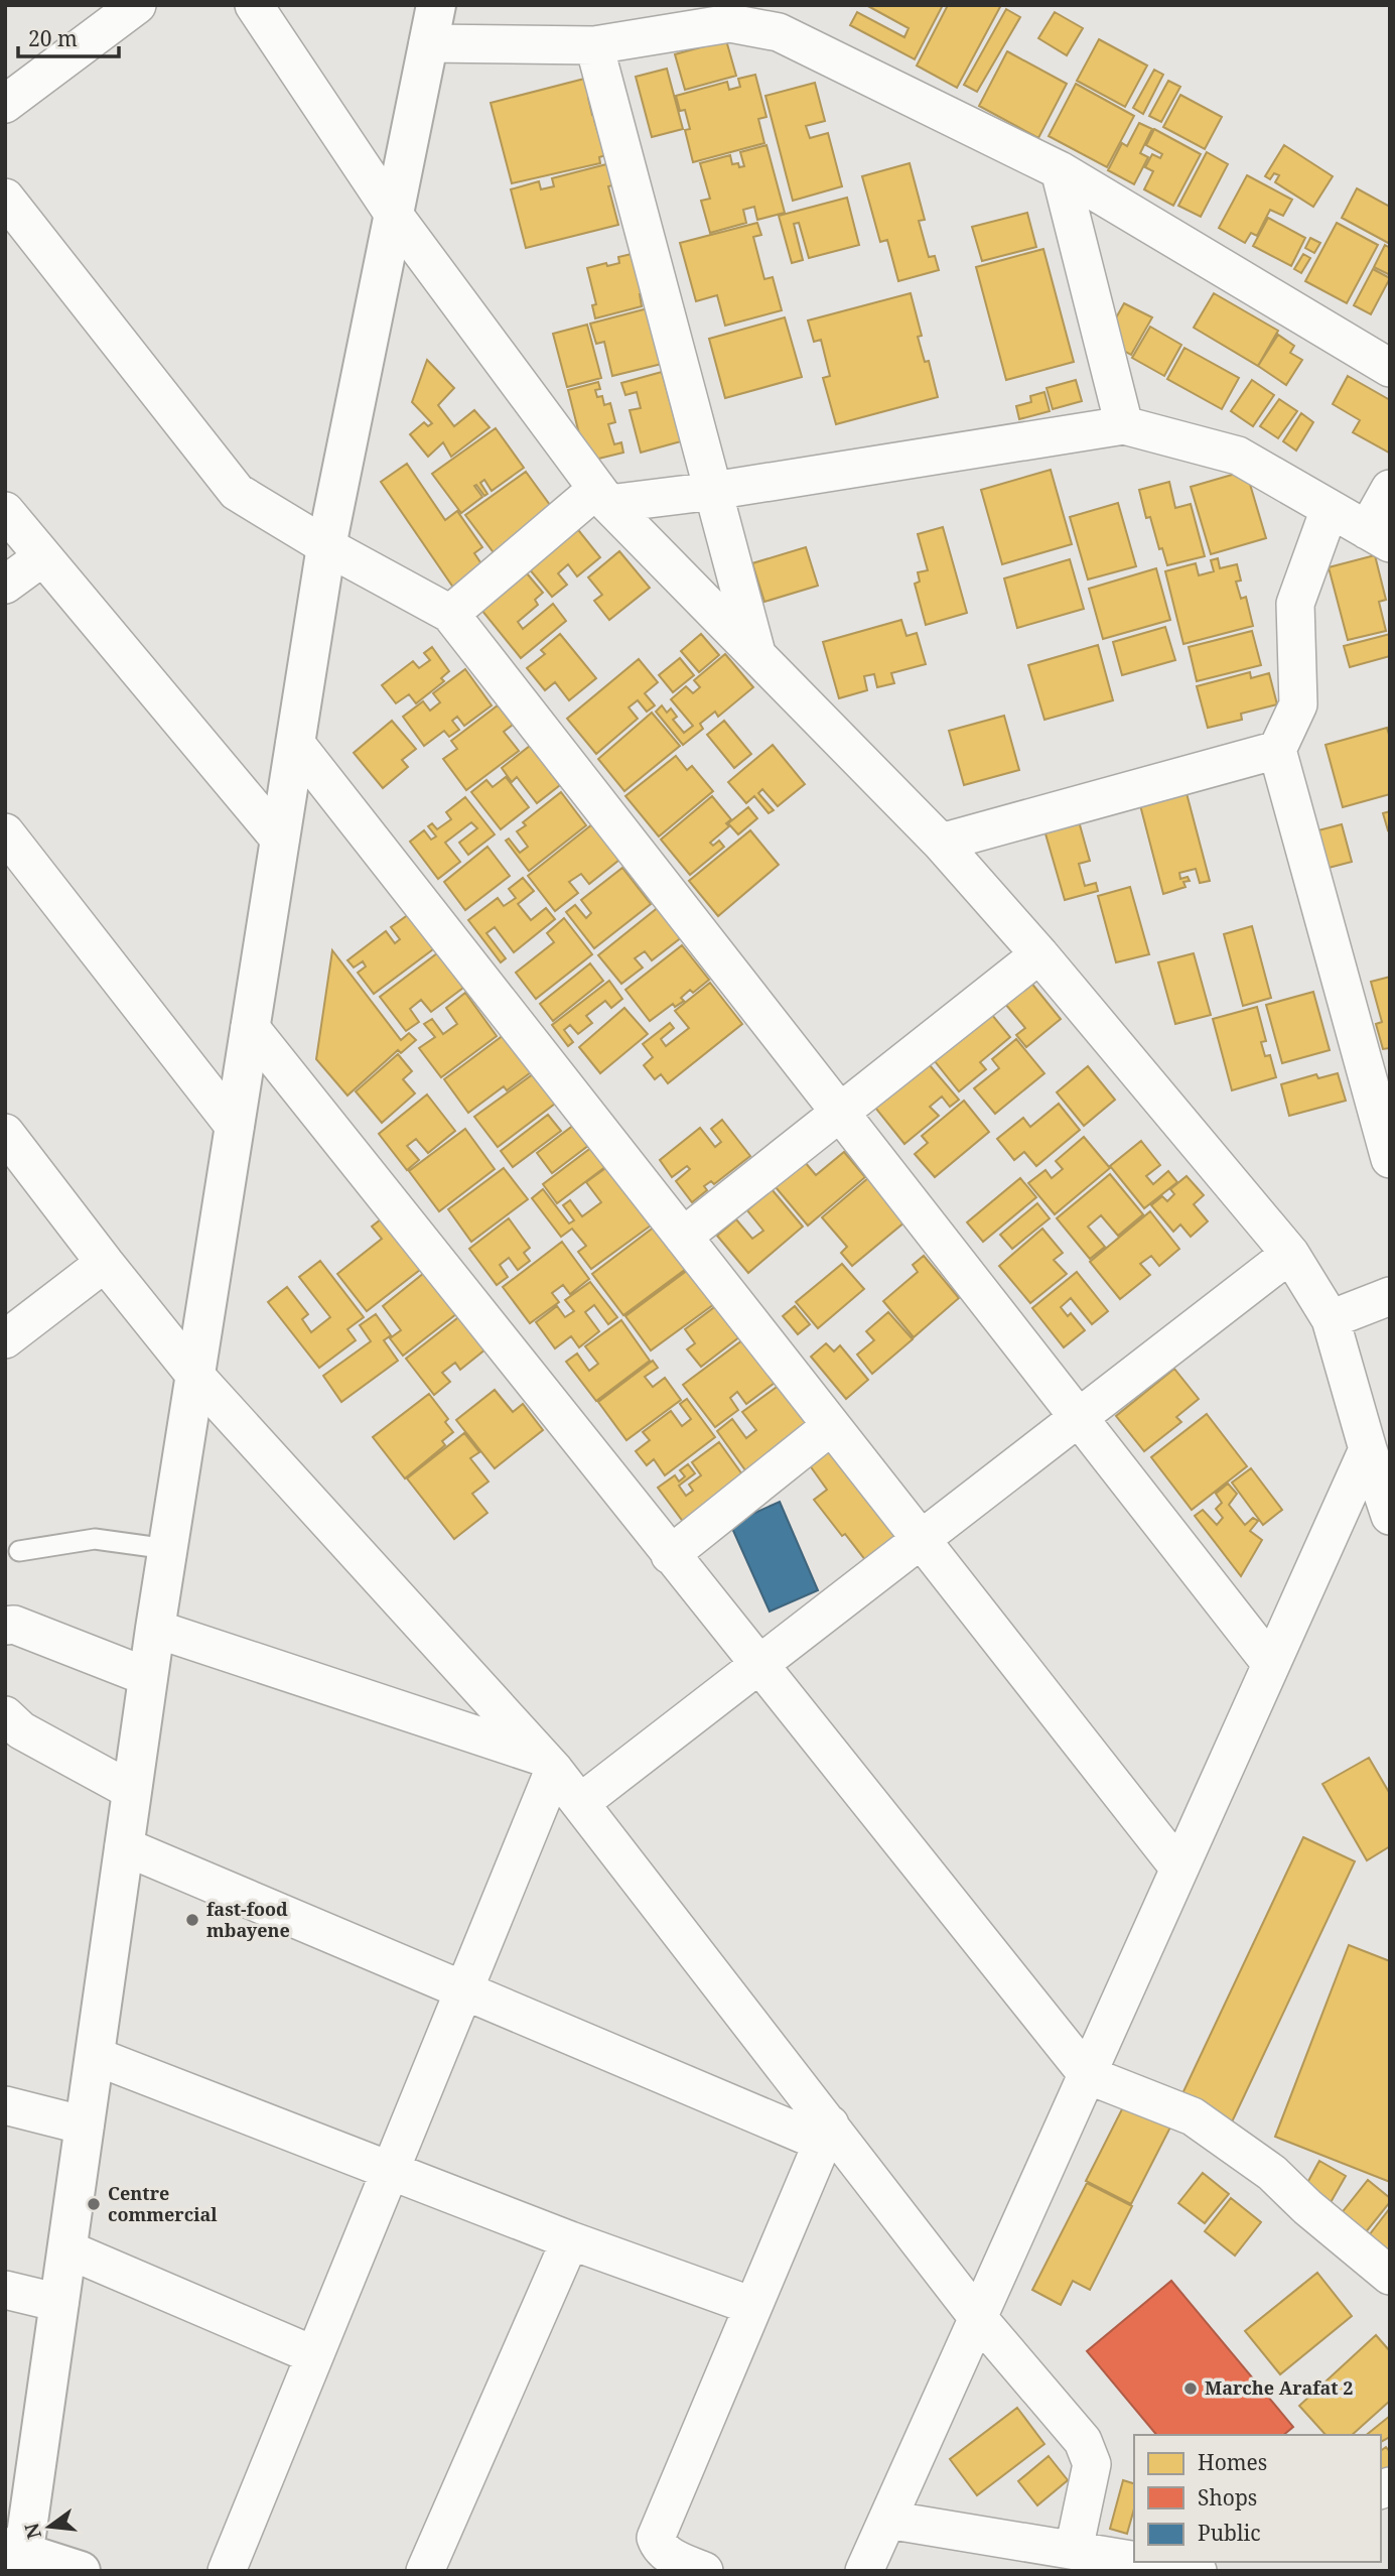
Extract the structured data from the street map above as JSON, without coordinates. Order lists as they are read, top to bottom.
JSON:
{
  "places": ["fast-food mbayene", "Centre commercial", "Marche Arafat 2"],
  "legend": ["Homes", "Shops", "Public"],
  "scale_bar": "20 m",
  "north": "left"
}
